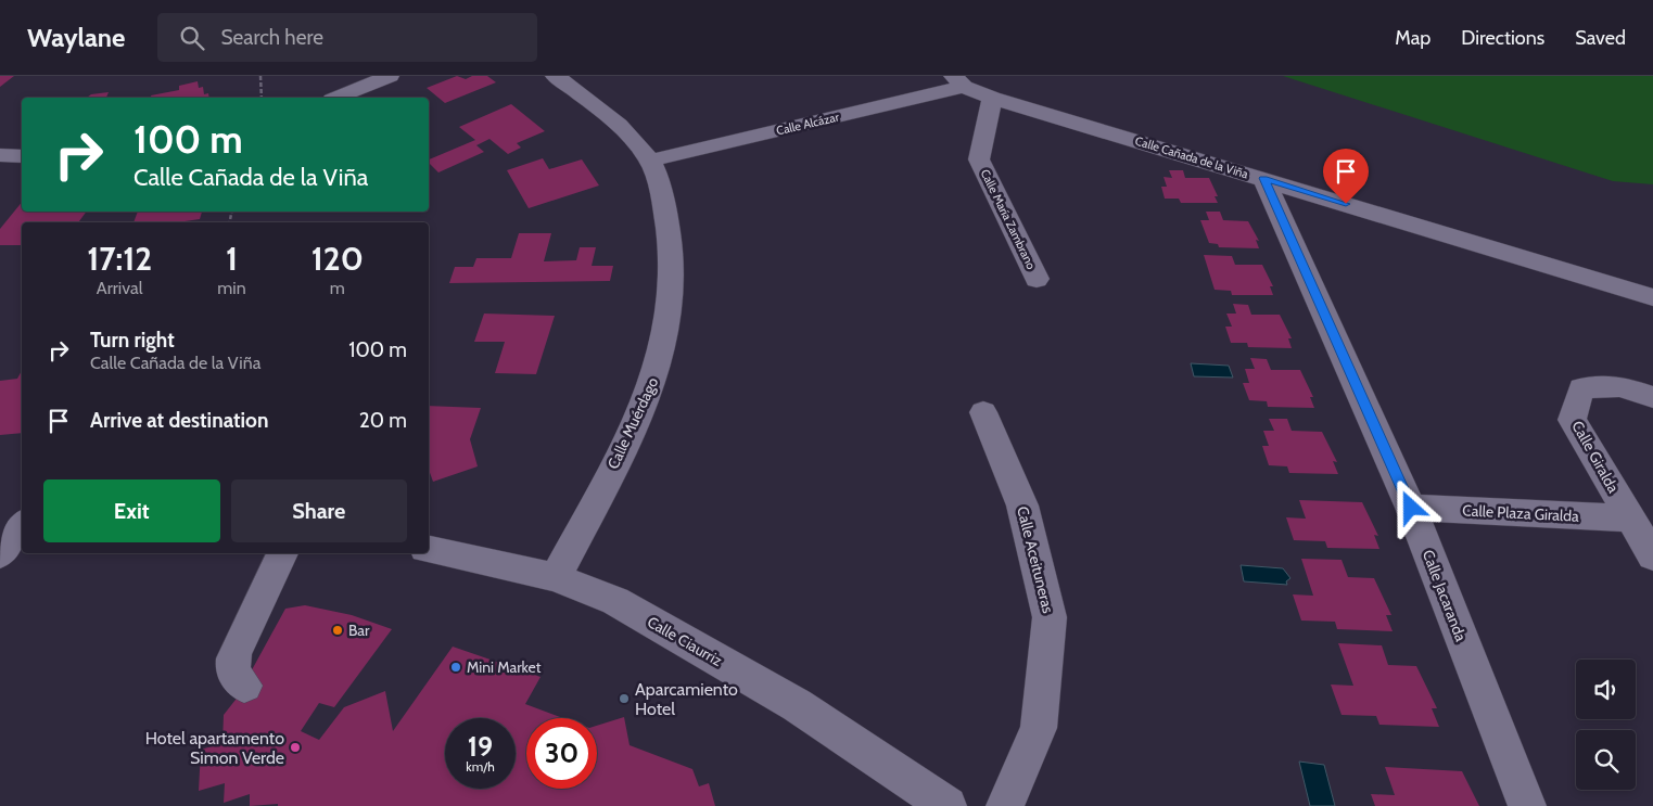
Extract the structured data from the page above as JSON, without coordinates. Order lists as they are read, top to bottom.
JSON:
{
  "streets": {
    "street": [
      "Calle Alcázar",
      "Calle Cañada de la Viña",
      "Calle María Zambrano",
      "Calle Muérdago",
      "Calle Giralda",
      "Calle Plaza Giralda",
      "Calle Aceituneras",
      "Calle Jacaranda",
      "Calle Ciaurriz"
    ]
  },
  "crossings": [
    ["Calle Alcázar", "Calle Cañada de la Viña"],
    ["Calle Alcázar", "Calle Muérdago"],
    ["Calle Cañada de la Viña", "Calle María Zambrano"],
    ["Calle Cañada de la Viña", "Calle Jacaranda"],
    ["Calle Muérdago", "Calle Ciaurriz"],
    ["Calle Giralda", "Calle Plaza Giralda"],
    ["Calle Plaza Giralda", "Calle Jacaranda"]
  ],
  "places": [
    "Bar",
    "Mini Market",
    "Aparcamiento Hotel",
    "Hotel apartamento Simon Verde"
  ],
  "page": {
    "header": "Waylane",
    "search": "Search here",
    "nav": ["Map", "Directions", "Saved"],
    "turn": ["100 m", "Calle Cañada de la Viña"],
    "eta": [
      "17:12",
      "Arrival",
      "1",
      "min",
      "120",
      "m"
    ],
    "list": [
      {
        "name": "Turn right",
        "note": "Calle Cañada de la Viña",
        "value": "100 m"
      },
      {
        "name": "Arrive at destination",
        "value": "20 m"
      }
    ],
    "buttons": ["Exit", "Share"],
    "speed": "19 km/h",
    "limit": "30"
  }
}
